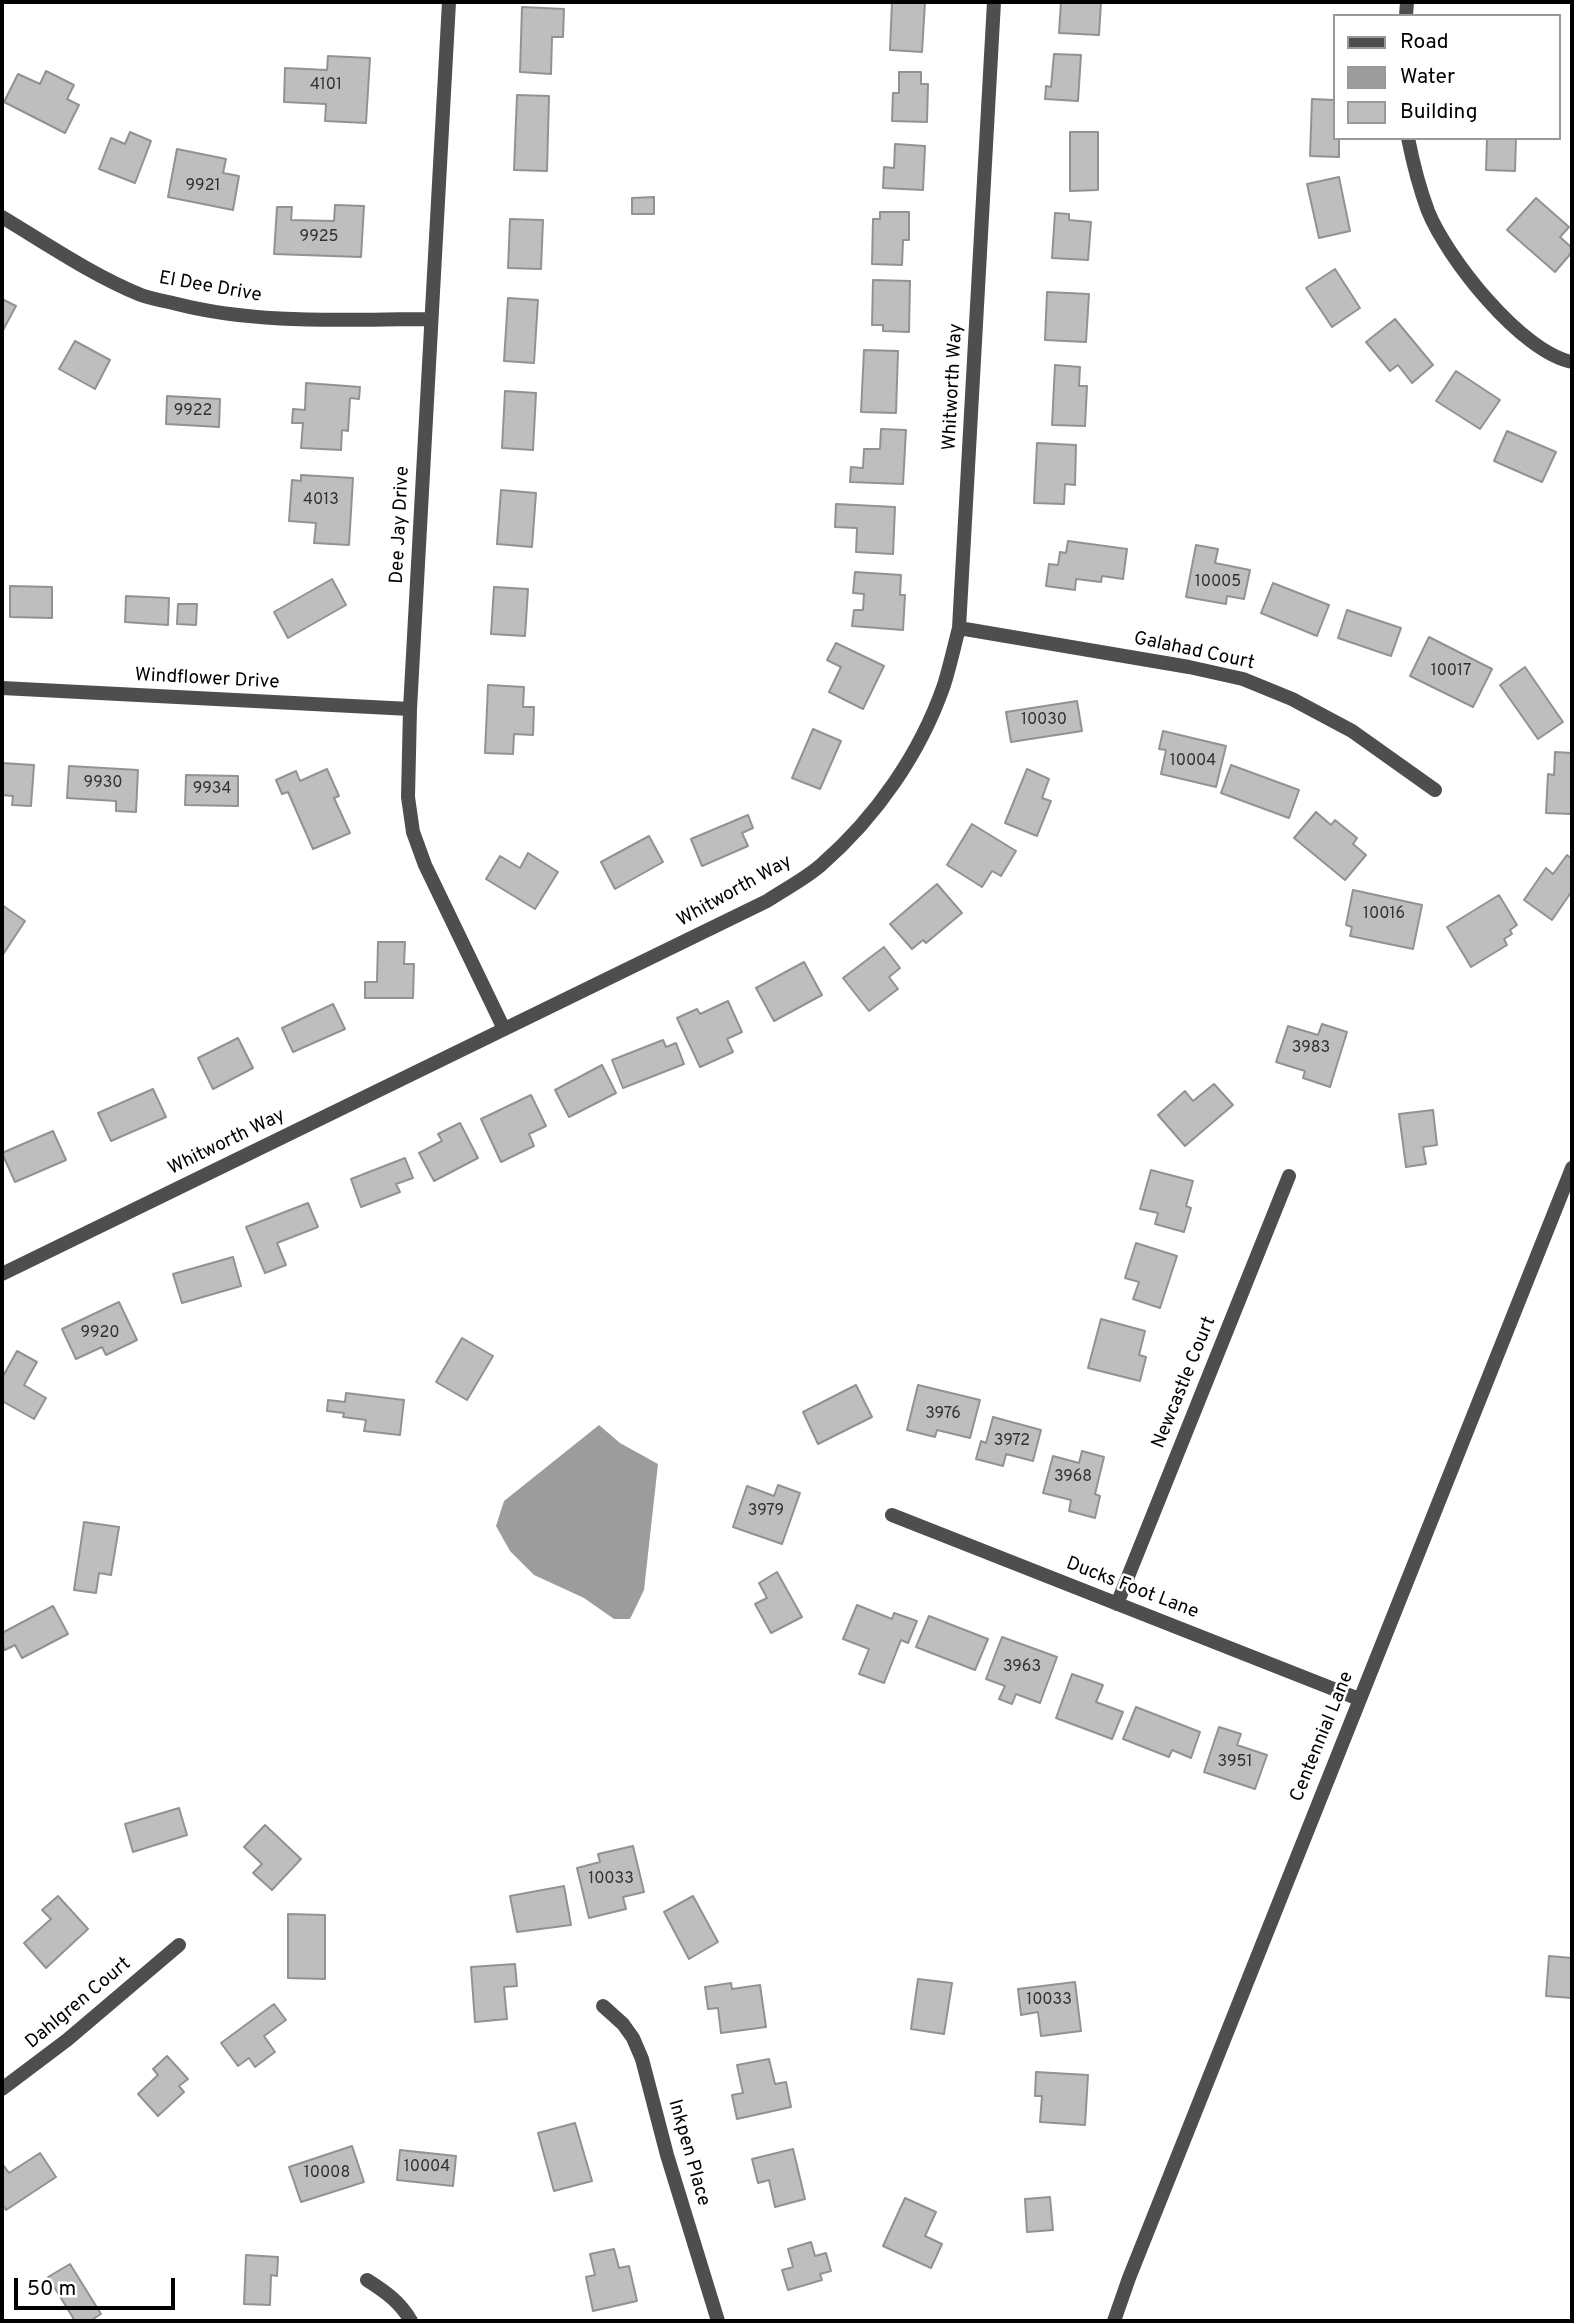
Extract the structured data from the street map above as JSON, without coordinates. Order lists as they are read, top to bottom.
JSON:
{
  "streets": {
    "street": [
      "El Dee Drive",
      "Whitworth Way",
      "Dee Jay Drive",
      "Galahad Court",
      "Windflower Drive",
      "Newcastle Court",
      "Ducks Foot Lane",
      "Centennial Lane",
      "Dahlgren Court",
      "Inkpen Place"
    ]
  },
  "crossings": [
    ["El Dee Drive", "Dee Jay Drive"],
    ["Whitworth Way", "Dee Jay Drive"],
    ["Whitworth Way", "Galahad Court"],
    ["Dee Jay Drive", "Windflower Drive"],
    ["Newcastle Court", "Ducks Foot Lane"],
    ["Ducks Foot Lane", "Centennial Lane"]
  ],
  "house_numbers": [
    "4101",
    "9921",
    "9925",
    "9922",
    "4013",
    "10005",
    "10017",
    "10030",
    "10004",
    "9930",
    "9934",
    "10016",
    "3983",
    "9920",
    "3976",
    "3972",
    "3968",
    "3979",
    "3963",
    "3951",
    "10033",
    "10033",
    "10004",
    "10008"
  ],
  "legend": ["Road", "Water", "Building"],
  "scale_bar": "50 m"
}
